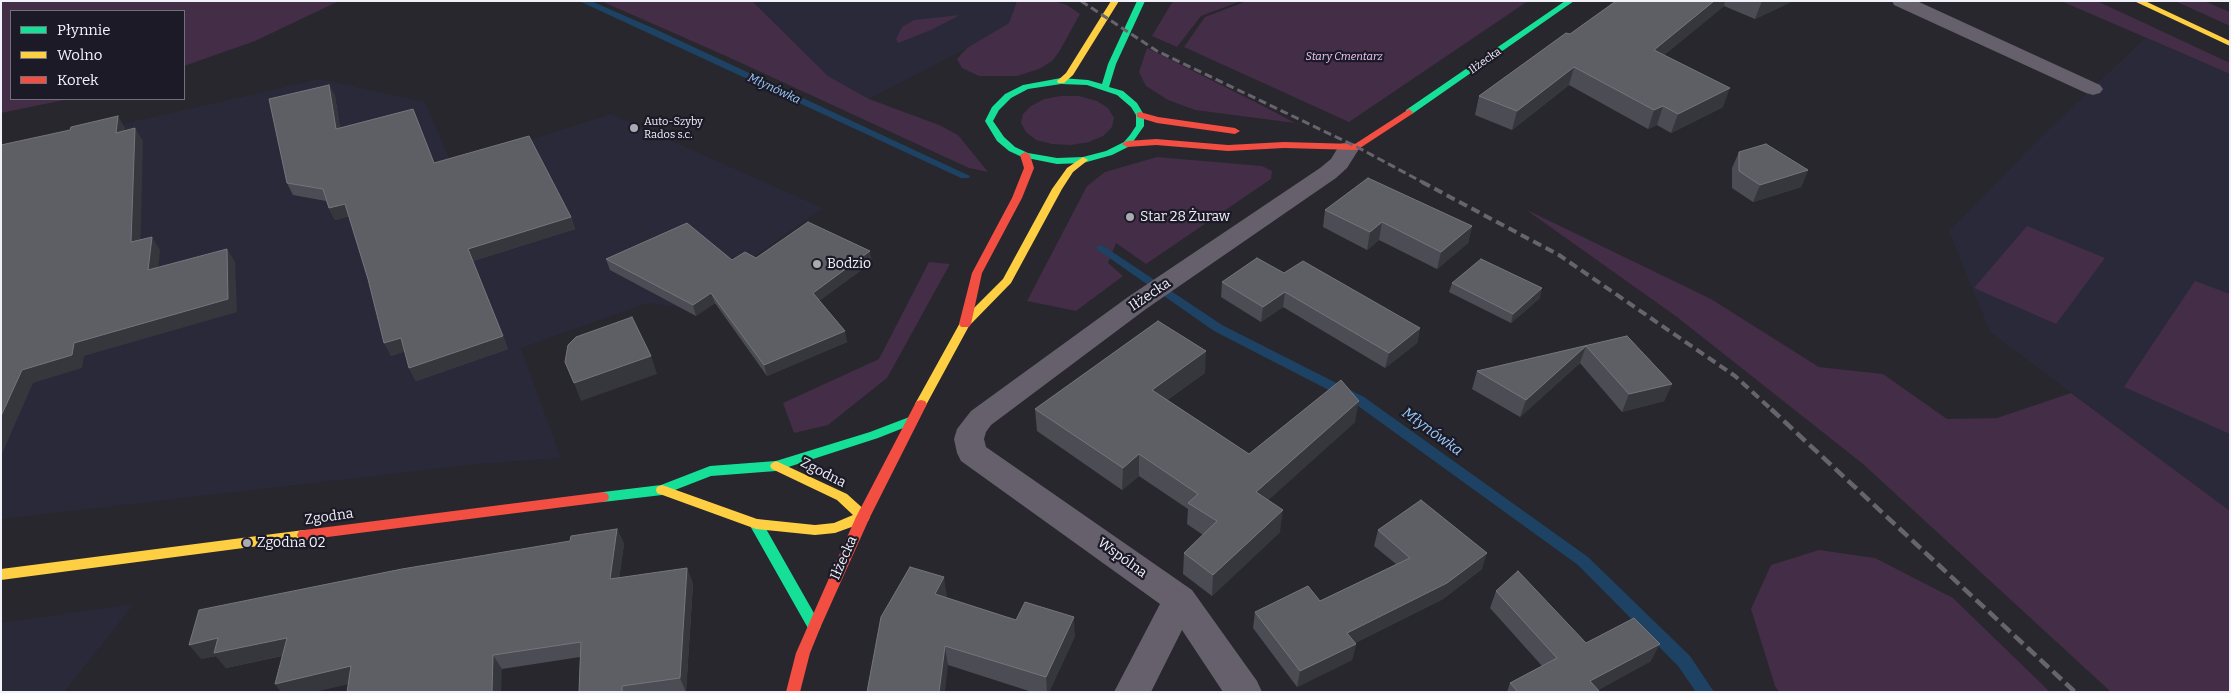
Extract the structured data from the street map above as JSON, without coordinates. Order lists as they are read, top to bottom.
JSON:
{
  "streets": {
    "street": ["Iłżecka", "Zgodna", "Wspólna"]
  },
  "crossings": [
    ["Iłżecka", "Zgodna"],
    ["Iłżecka", "Wspólna"]
  ],
  "water": ["Młynówka"],
  "parks": ["Stary Cmentarz"],
  "places": [
    "Auto-Szyby Rados s.c.",
    "Star 28 Żuraw",
    "Bodzio",
    "Zgodna 02"
  ],
  "legend": ["Płynnie", "Wolno", "Korek"]
}
